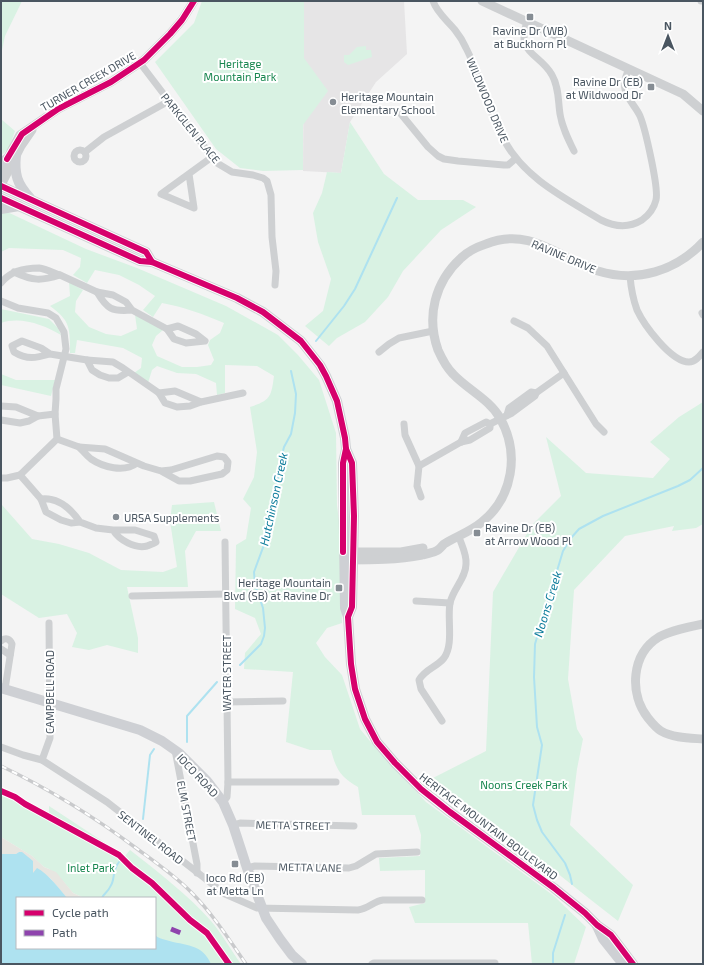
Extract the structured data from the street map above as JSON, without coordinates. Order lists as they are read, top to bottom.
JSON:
{
  "streets": {
    "main road": ["IOCO ROAD", "HERITAGE MOUNTAIN BOULEVARD"],
    "street": [
      "TURNER CREEK DRIVE",
      "WILDWOOD DRIVE",
      "PARKGLEN PLACE",
      "RAVINE DRIVE",
      "WATER STREET",
      "CAMPBELL ROAD",
      "ELM STREET",
      "METTA STREET",
      "SENTINEL ROAD",
      "METTA LANE"
    ]
  },
  "crossings": [
    ["TURNER CREEK DRIVE", "PARKGLEN PLACE"],
    ["TURNER CREEK DRIVE", "HERITAGE MOUNTAIN BOULEVARD"],
    ["RAVINE DRIVE", "HERITAGE MOUNTAIN BOULEVARD"],
    ["WATER STREET", "IOCO ROAD"],
    ["CAMPBELL ROAD", "IOCO ROAD"],
    ["CAMPBELL ROAD", "SENTINEL ROAD"],
    ["IOCO ROAD", "ELM STREET"],
    ["IOCO ROAD", "METTA STREET"],
    ["IOCO ROAD", "SENTINEL ROAD"],
    ["IOCO ROAD", "METTA LANE"],
    ["ELM STREET", "SENTINEL ROAD"]
  ],
  "water": ["Hutchinson Creek", "Noons Creek"],
  "parks": ["Heritage Mountain Park", "Noons Creek Park", "Inlet Park"],
  "places": {
    "transit": [
      "Ravine Dr (WB) at Buckhorn Pl",
      "Ravine Dr (EB) at Wildwood Dr",
      "Ravine Dr (EB) at Arrow Wood Pl",
      "Heritage Mountain Blvd (SB) at Ravine Dr",
      "Ioco Rd (EB) at Metta Ln"
    ],
    "other": ["Heritage Mountain Elementary School", "URSA Supplements"]
  },
  "legend": ["Cycle path", "Path"],
  "north": "top"
}
